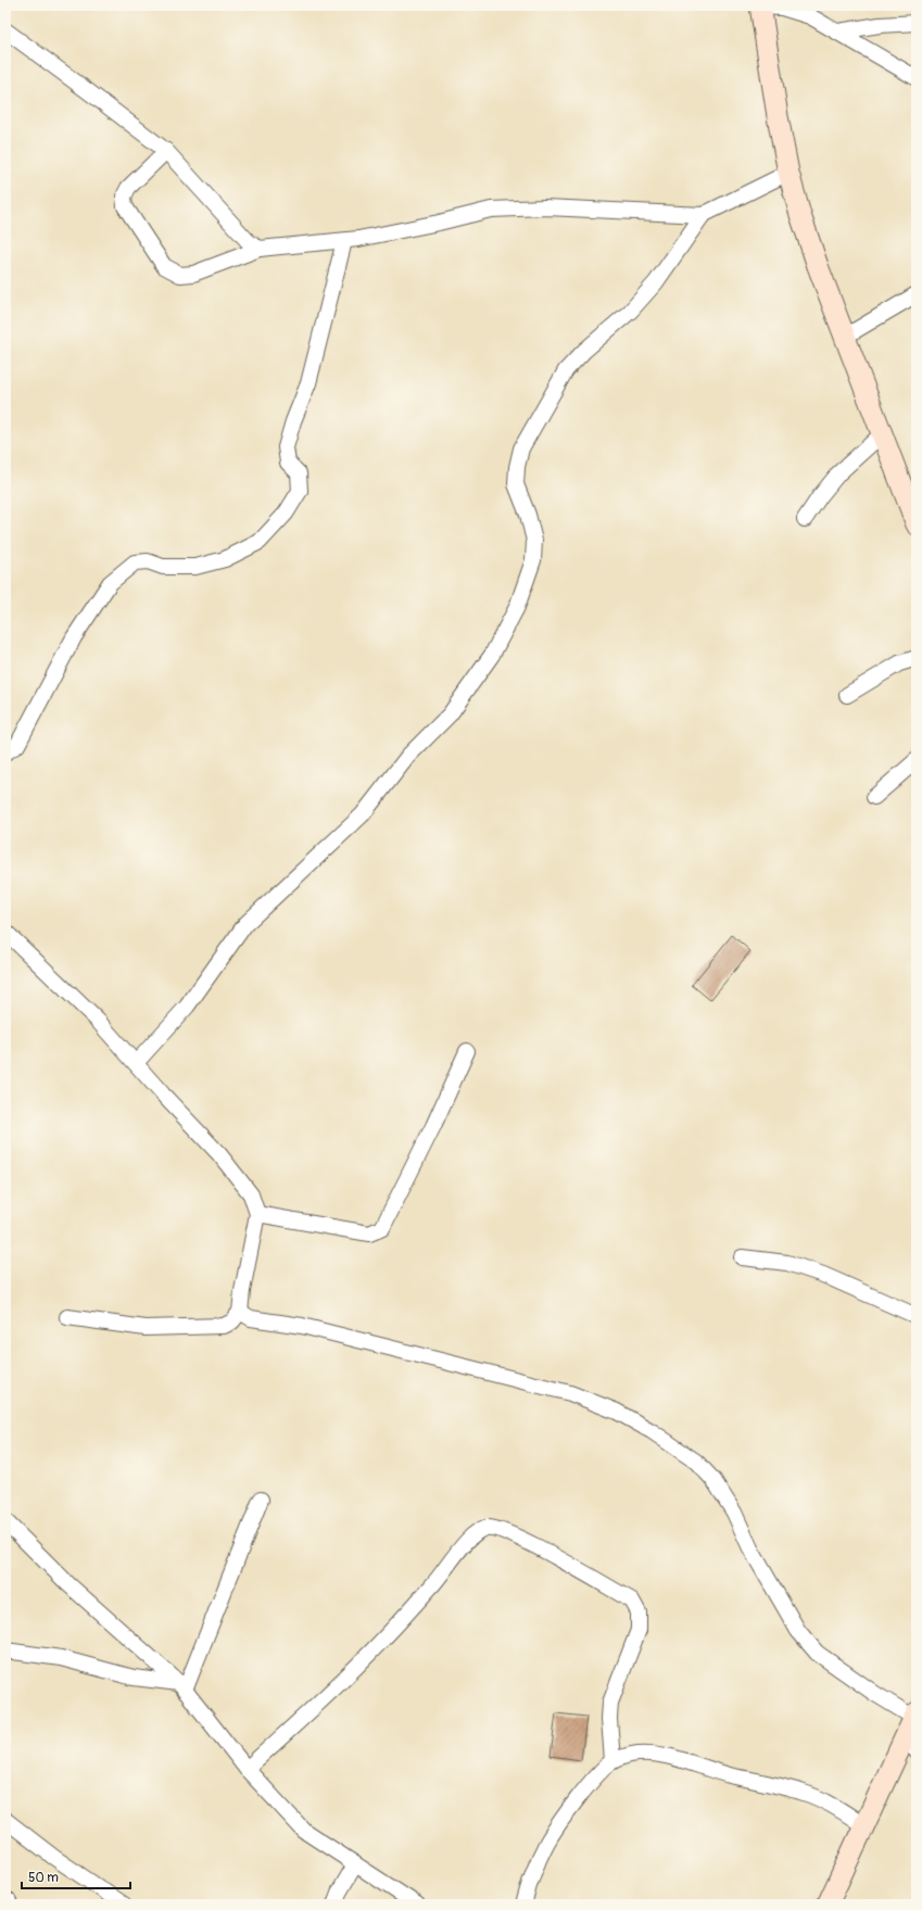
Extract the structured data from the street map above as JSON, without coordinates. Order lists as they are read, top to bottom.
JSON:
{
  "scale_bar": "50 m"
}
